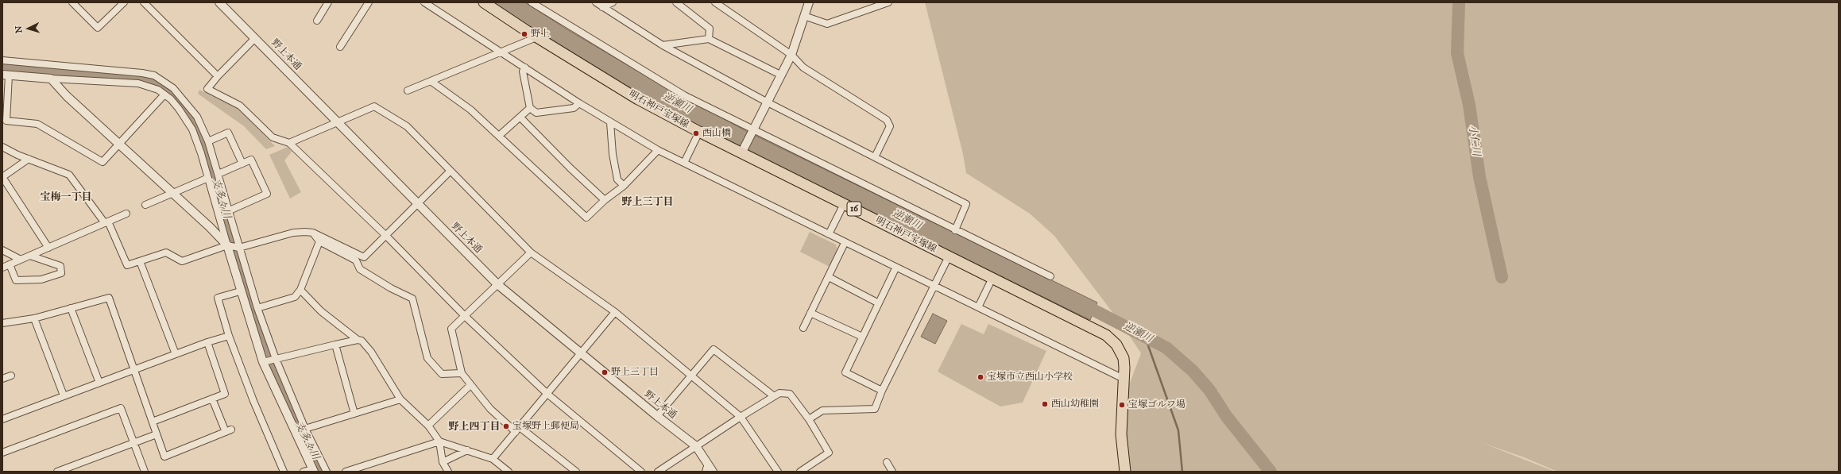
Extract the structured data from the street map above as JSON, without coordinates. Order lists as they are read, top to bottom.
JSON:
{
  "streets": {
    "main road": ["明石神戸宝塚線", "16"],
    "street": ["野上本通"]
  },
  "districts": ["宝梅一丁目", "野上三丁目", "野上四丁目"],
  "water": ["逆瀬川", "小仁川", "支多々川"],
  "places": [
    "野上",
    "西山橋",
    "野上三丁目",
    "宝塚市立西山小学校",
    "西山幼稚園",
    "宝塚ゴルフ場",
    "宝塚野上郵便局"
  ],
  "north": "left"
}
